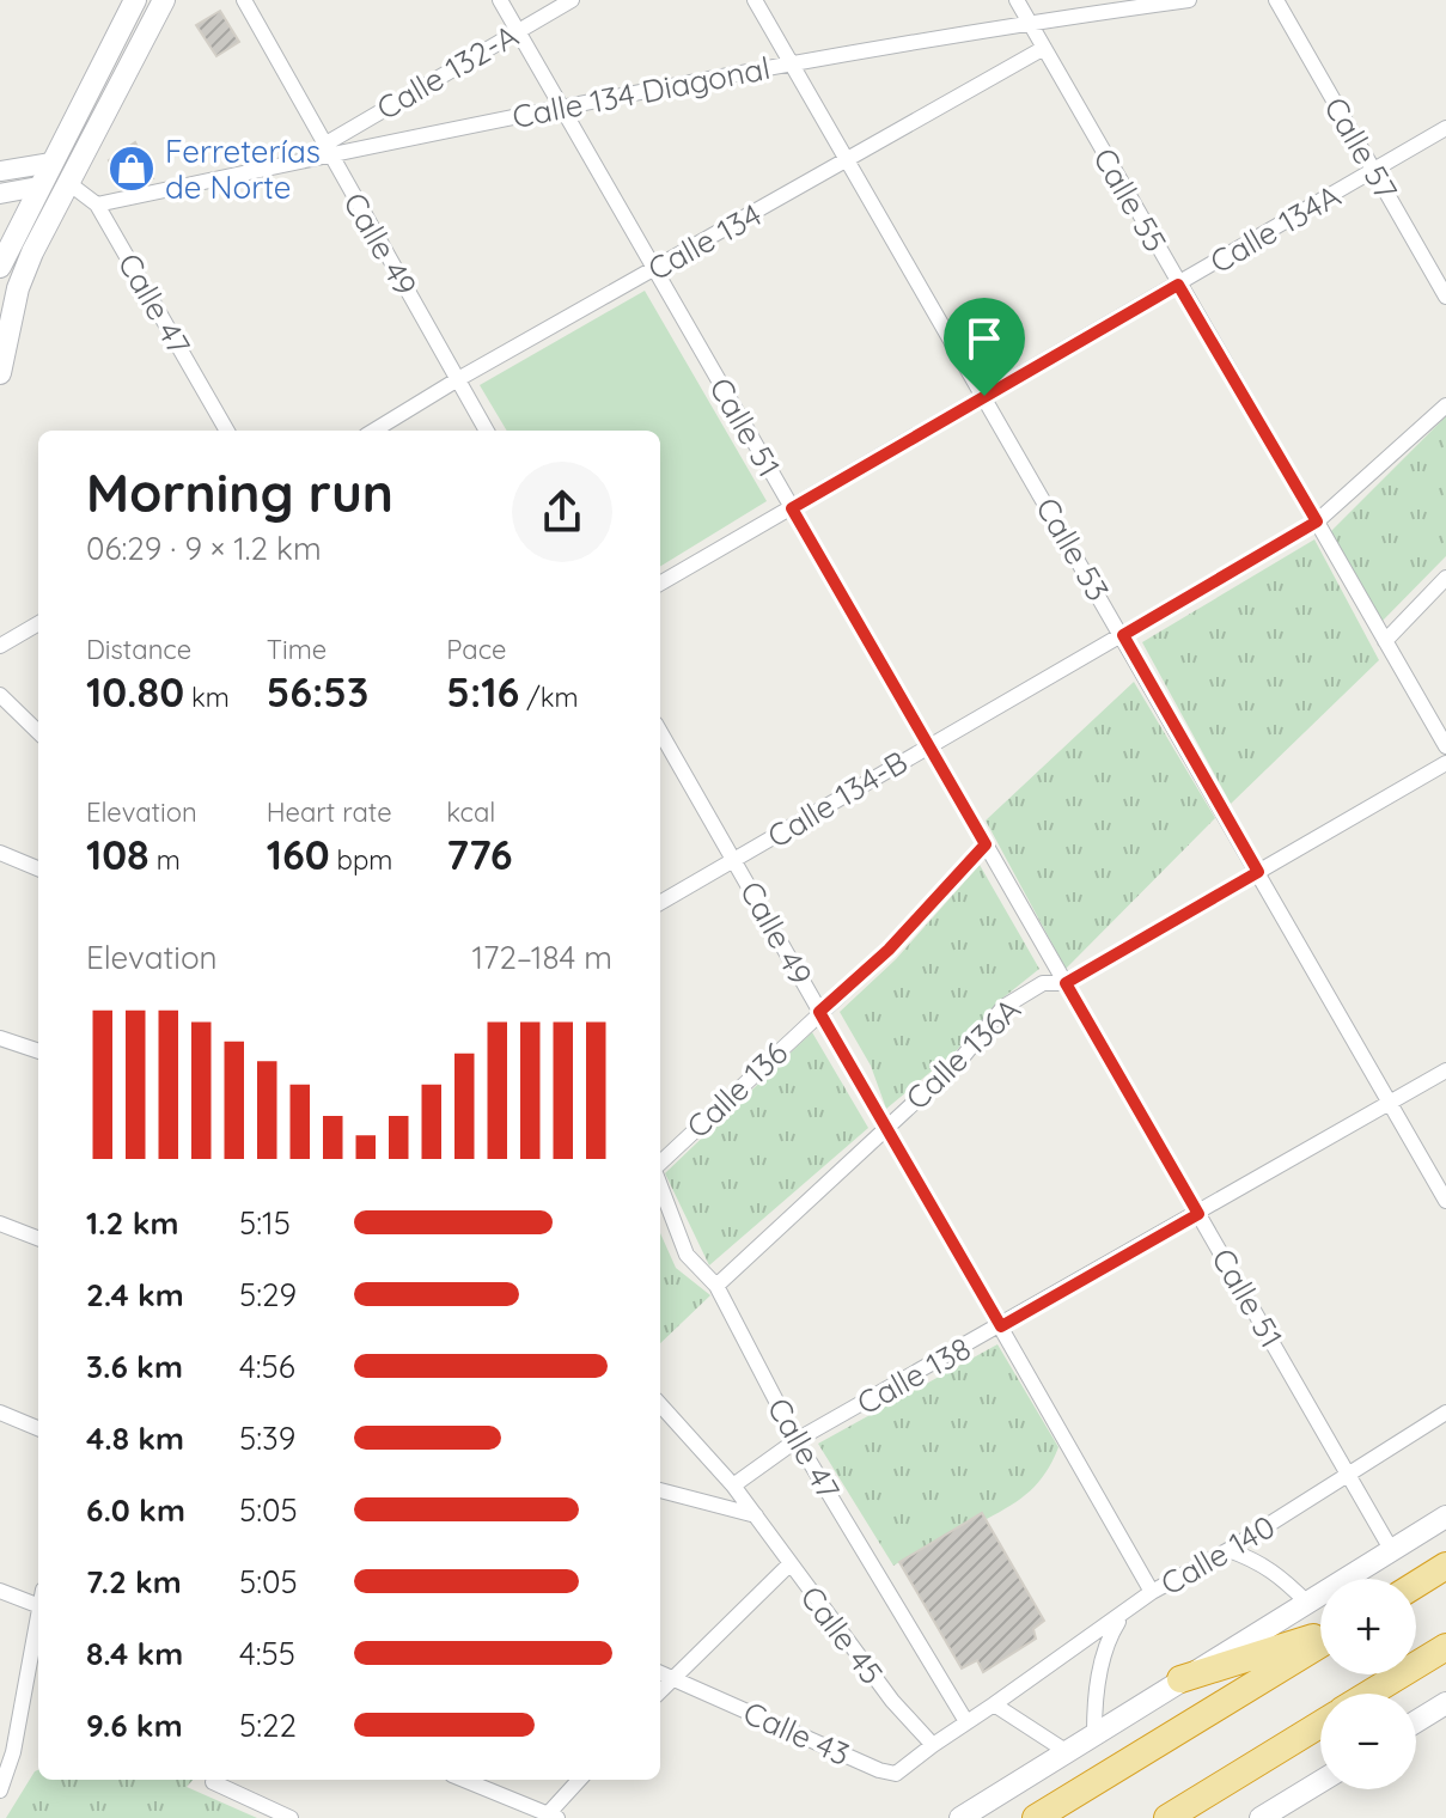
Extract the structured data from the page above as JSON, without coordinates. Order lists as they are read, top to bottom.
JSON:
{
  "streets": {
    "street": [
      "Calle 132-A",
      "Calle 134 Diagonal",
      "Calle 57",
      "Calle 55",
      "Calle 134A",
      "Calle 134",
      "Calle 49",
      "Calle 47",
      "Calle 51",
      "Calle 53",
      "Calle 134-B",
      "Calle 136A",
      "Calle 136",
      "Calle 138",
      "Calle 140",
      "Calle 45",
      "Calle 43"
    ]
  },
  "crossings": [
    ["Calle 132-A", "Calle 134 Diagonal"],
    ["Calle 132-A", "Calle 49"],
    ["Calle 132-A", "Calle 51"],
    ["Calle 134 Diagonal", "Calle 55"],
    ["Calle 134 Diagonal", "Calle 49"],
    ["Calle 134 Diagonal", "Calle 47"],
    ["Calle 134 Diagonal", "Calle 51"],
    ["Calle 134 Diagonal", "Calle 53"],
    ["Calle 57", "Calle 134A"],
    ["Calle 55", "Calle 134A"],
    ["Calle 55", "Calle 134"],
    ["Calle 55", "Calle 134-B"],
    ["Calle 134A", "Calle 51"],
    ["Calle 134A", "Calle 53"],
    ["Calle 134", "Calle 49"],
    ["Calle 134", "Calle 51"],
    ["Calle 134", "Calle 53"],
    ["Calle 49", "Calle 134-B"],
    ["Calle 49", "Calle 136A"],
    ["Calle 49", "Calle 136"],
    ["Calle 49", "Calle 138"],
    ["Calle 49", "Calle 140"],
    ["Calle 47", "Calle 136A"],
    ["Calle 47", "Calle 138"],
    ["Calle 51", "Calle 134-B"],
    ["Calle 51", "Calle 136A"],
    ["Calle 51", "Calle 136"],
    ["Calle 51", "Calle 138"],
    ["Calle 51", "Calle 140"],
    ["Calle 53", "Calle 134-B"],
    ["Calle 53", "Calle 136A"],
    ["Calle 53", "Calle 138"],
    ["Calle 138", "Calle 45"],
    ["Calle 45", "Calle 43"]
  ],
  "places": {
    "shop": ["Ferreterías de Norte"]
  },
  "page": {
    "heading": ["Morning run", "06:29 · 9 × 1.2 km"],
    "stats": [
      ["Distance", "10.80 km"],
      ["Time", "56:53"],
      ["Pace", "5:16 /km"],
      ["Elevation", "108 m"],
      ["Heart rate", "160 bpm"],
      ["kcal", "776"]
    ],
    "chart": ["Elevation", "172–184 m"],
    "list": [
      {
        "name": "1.2 km",
        "note": "5:15"
      },
      {
        "name": "2.4 km",
        "note": "5:29"
      },
      {
        "name": "3.6 km",
        "note": "4:56"
      },
      {
        "name": "4.8 km",
        "note": "5:39"
      },
      {
        "name": "6.0 km",
        "note": "5:05"
      },
      {
        "name": "7.2 km",
        "note": "5:05"
      },
      {
        "name": "8.4 km",
        "note": "4:55"
      },
      {
        "name": "9.6 km",
        "note": "5:22"
      }
    ],
    "map_buttons": ["+", "−"]
  }
}
